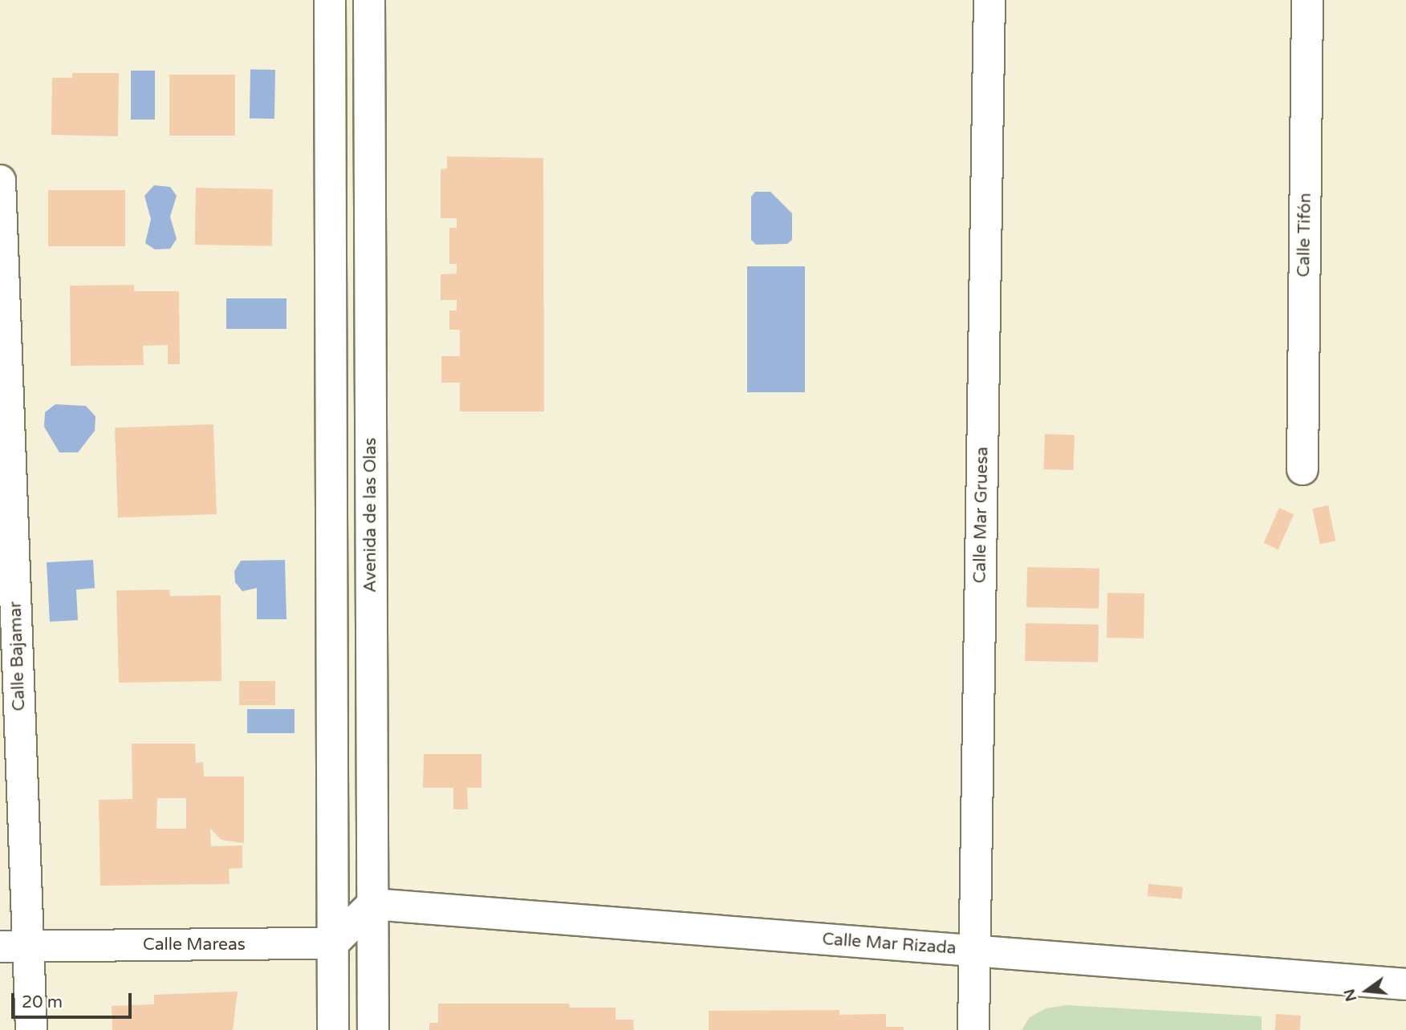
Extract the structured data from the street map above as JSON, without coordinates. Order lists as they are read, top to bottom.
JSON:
{
  "streets": {
    "street": [
      "Calle Tifón",
      "Avenida de las Olas",
      "Calle Mar Gruesa",
      "Calle Bajamar",
      "Calle Mar Rizada",
      "Calle Mareas"
    ]
  },
  "crossings": [
    ["Avenida de las Olas", "Calle Mar Rizada"],
    ["Calle Mar Gruesa", "Calle Mar Rizada"],
    ["Calle Bajamar", "Calle Mareas"]
  ],
  "scale_bar": "20 m",
  "north": "left"
}
